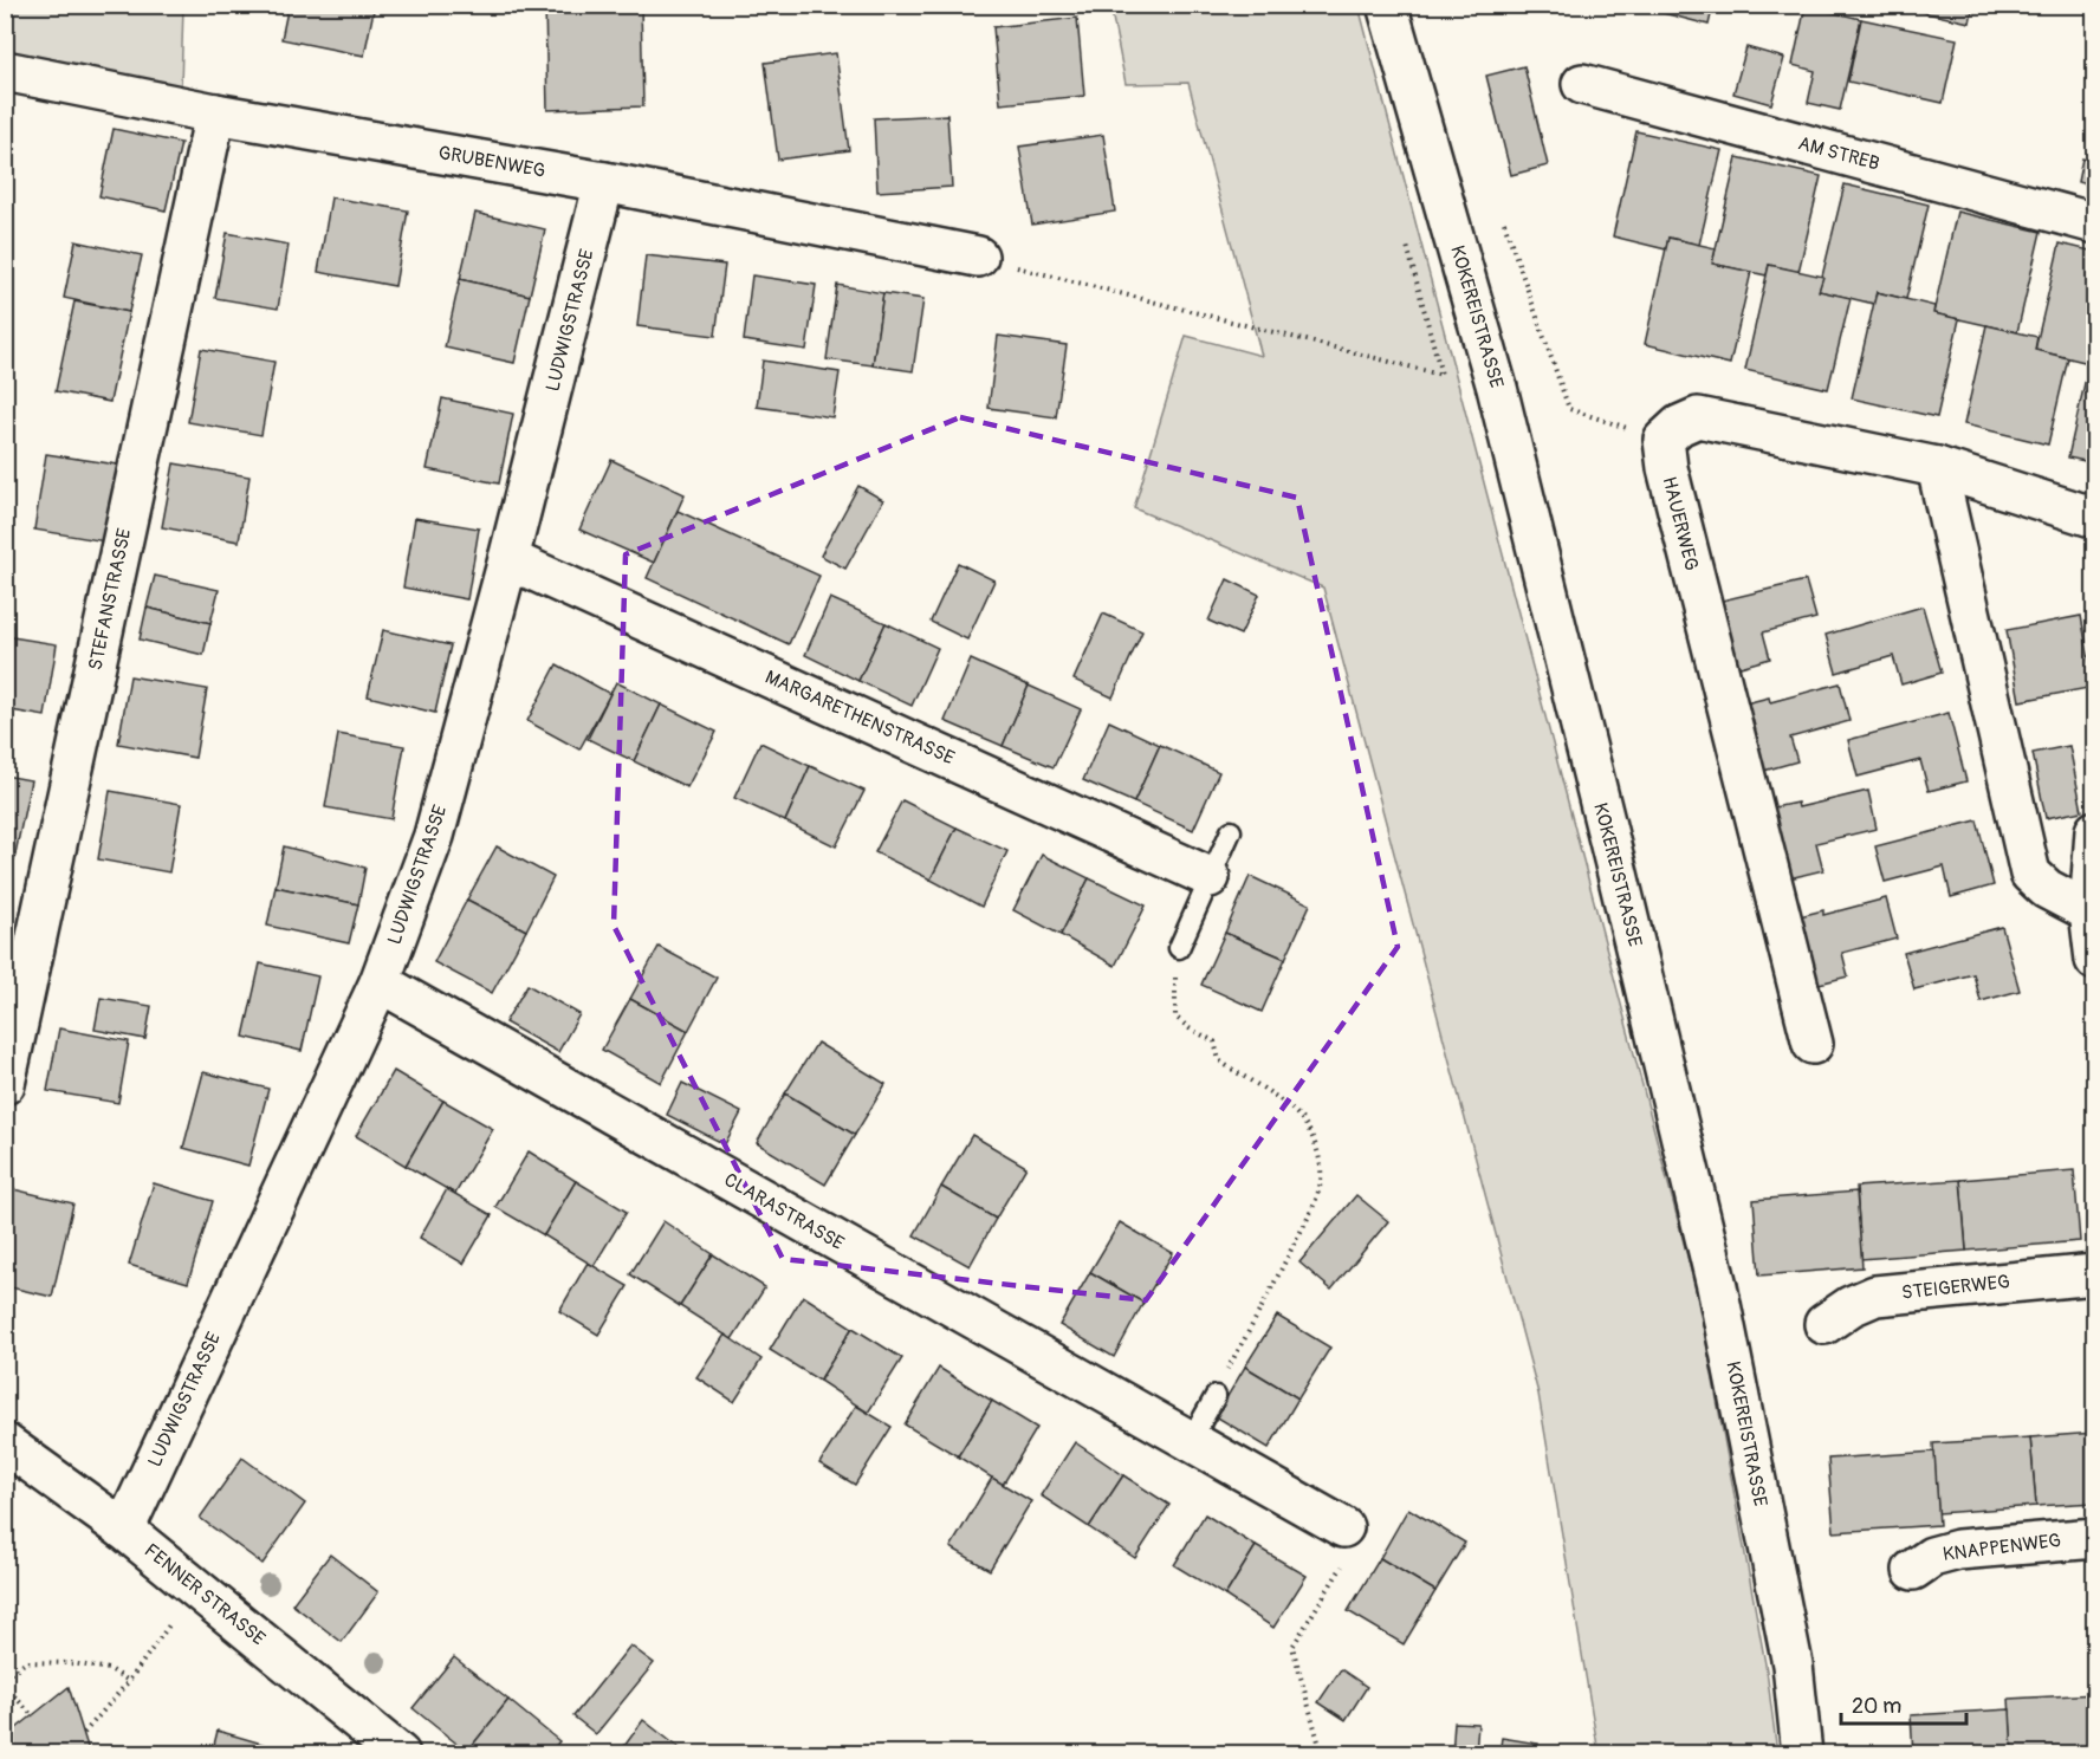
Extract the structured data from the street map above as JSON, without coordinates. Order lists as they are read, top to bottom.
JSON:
{
  "streets": {
    "street": [
      "AM STREB",
      "GRUBENWEG",
      "KOKEREISTRASSE",
      "LUDWIGSTRASSE",
      "HAUERWEG",
      "STEFANSTRASSE",
      "MARGARETHENSTRASSE",
      "CLARASTRASSE",
      "STEIGERWEG",
      "KNAPPENWEG",
      "FENNER STRASSE"
    ]
  },
  "crossings": [
    ["GRUBENWEG", "LUDWIGSTRASSE"],
    ["GRUBENWEG", "STEFANSTRASSE"],
    ["LUDWIGSTRASSE", "MARGARETHENSTRASSE"],
    ["LUDWIGSTRASSE", "CLARASTRASSE"],
    ["LUDWIGSTRASSE", "FENNER STRASSE"]
  ],
  "scale_bar": "20 m"
}
